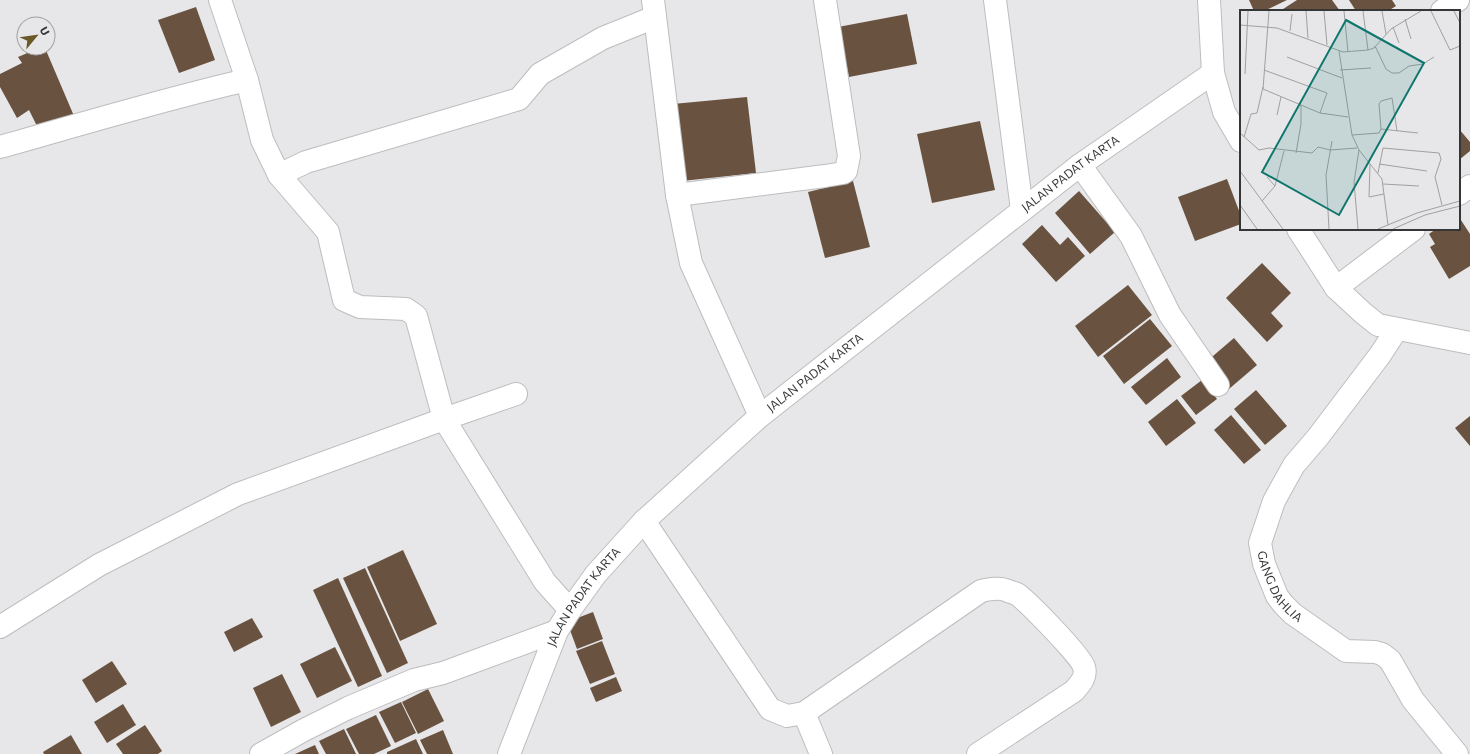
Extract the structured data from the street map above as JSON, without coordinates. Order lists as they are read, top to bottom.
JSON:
{
  "streets": {
    "street": ["JALAN PADAT KARTA", "GANG DAHLIA"]
  },
  "north": "top right"
}
